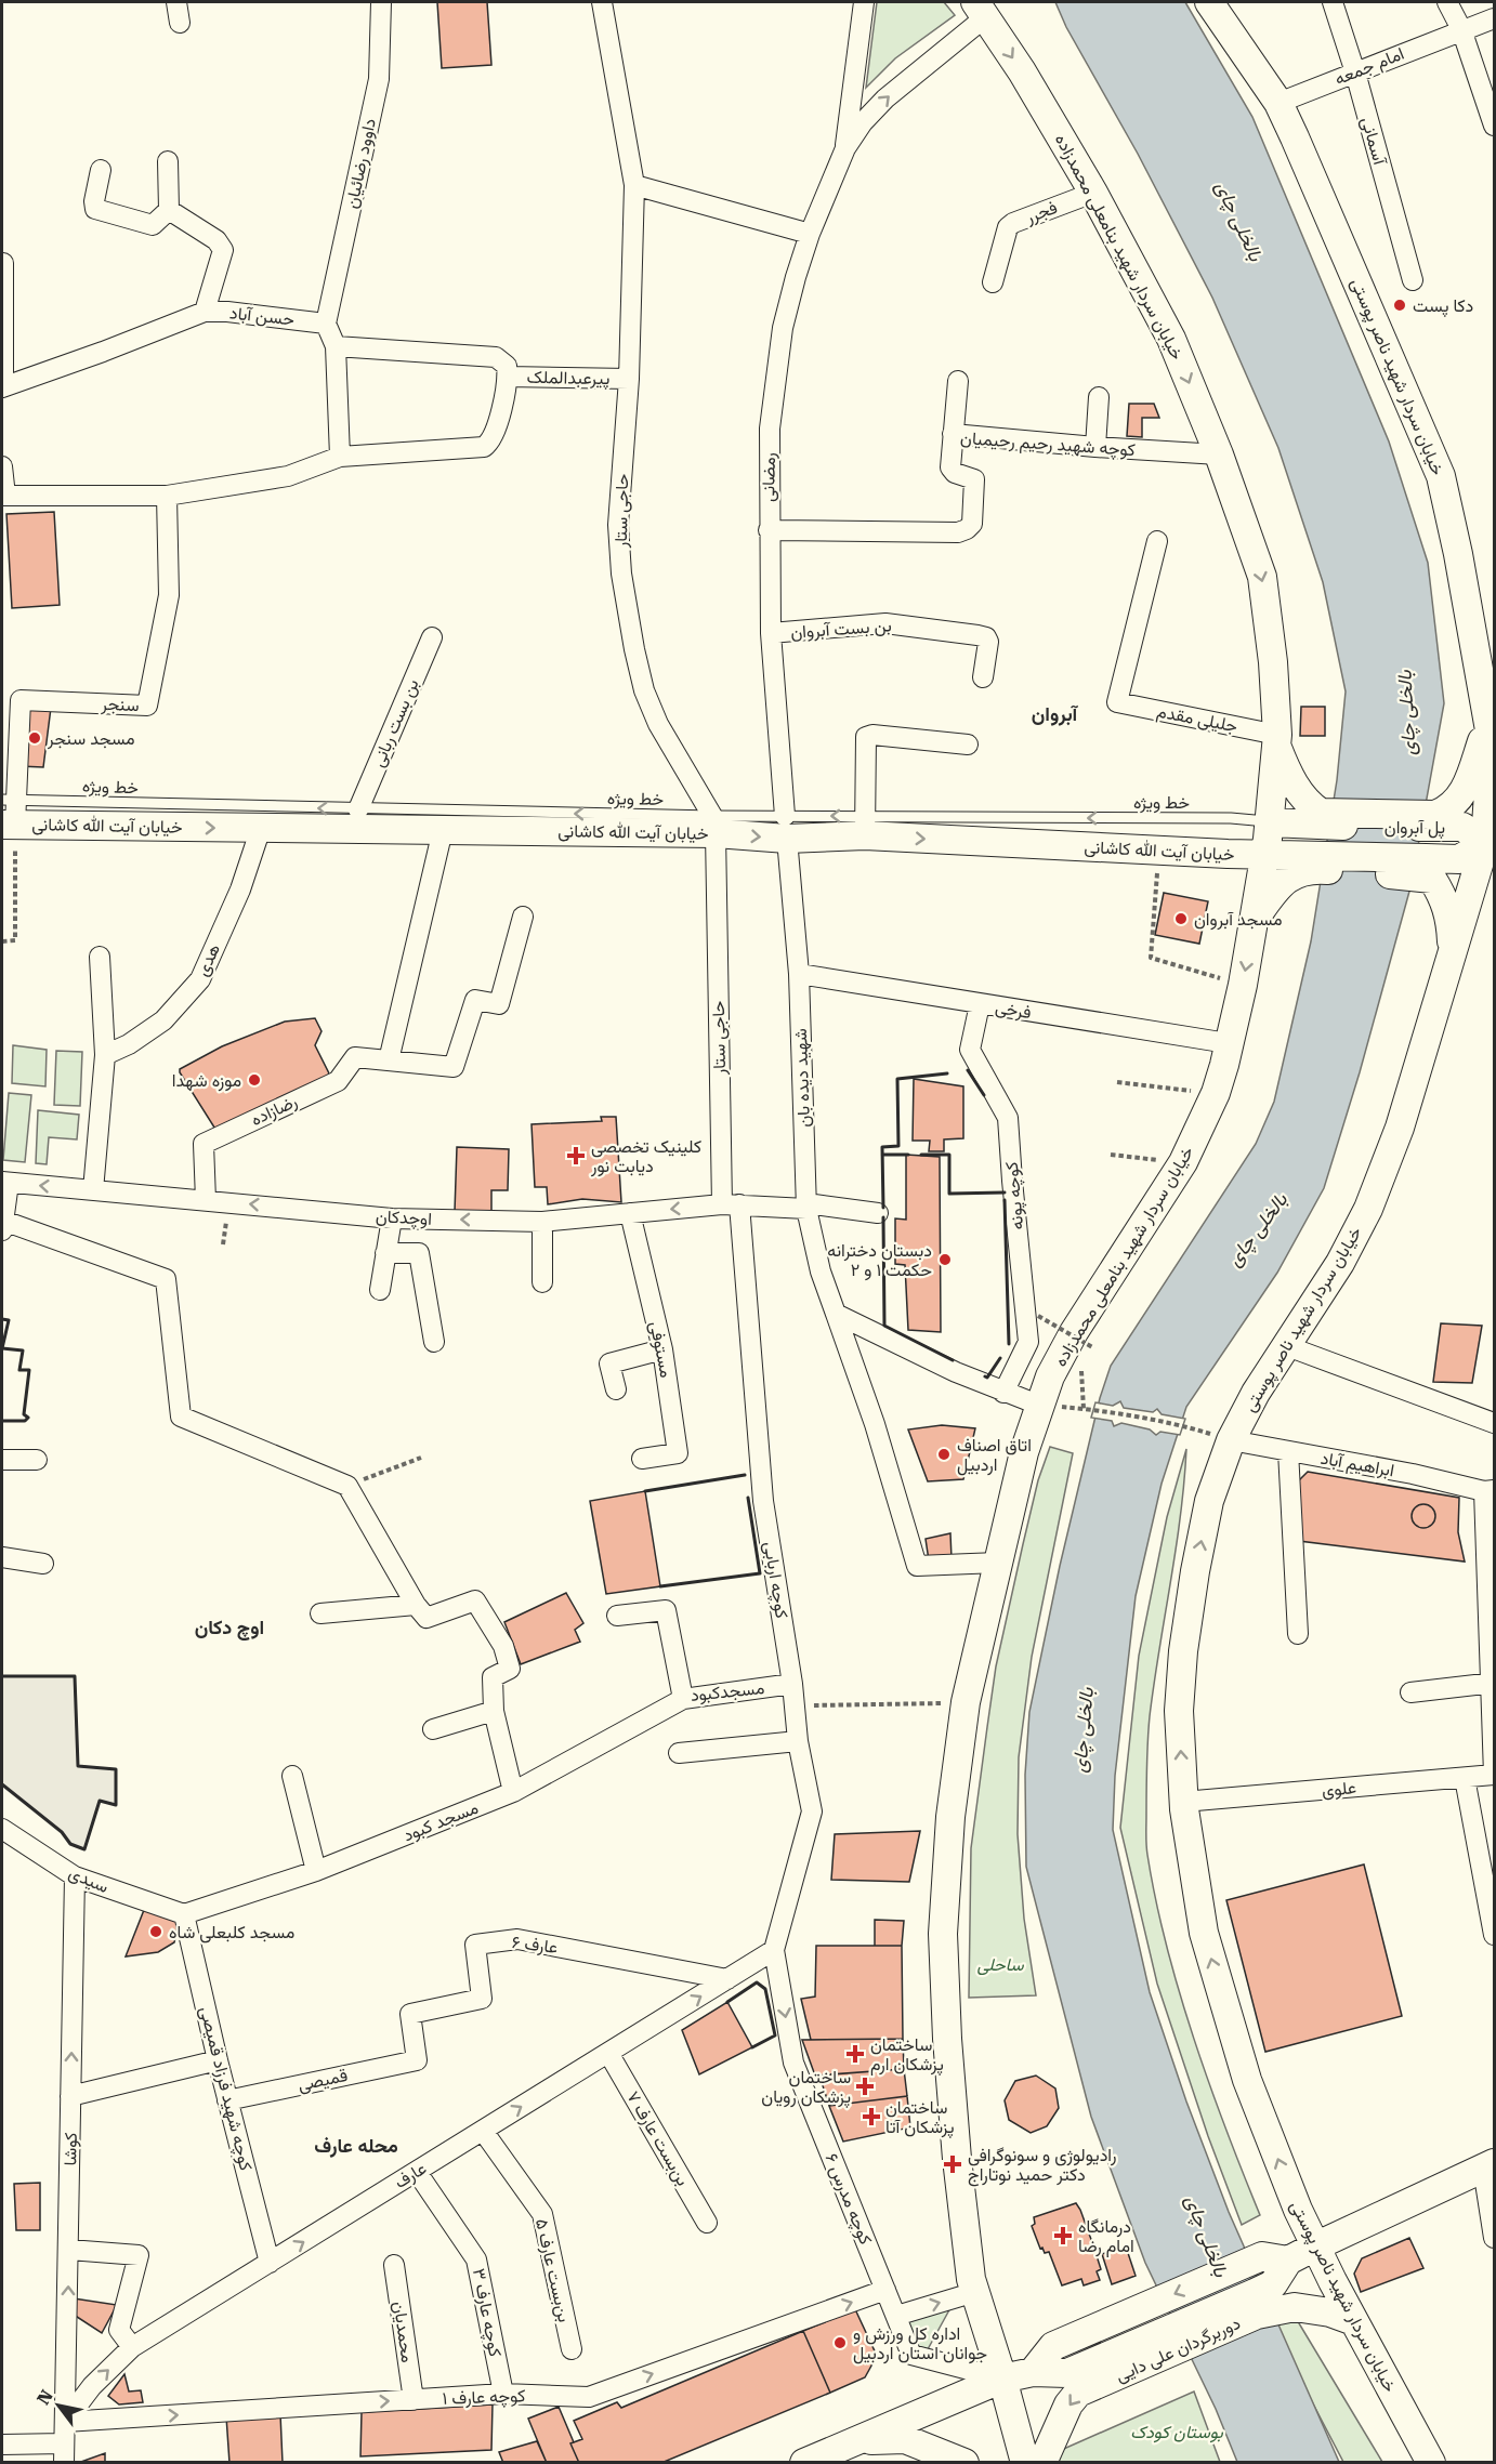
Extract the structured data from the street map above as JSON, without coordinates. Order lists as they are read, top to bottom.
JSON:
{
  "streets": {
    "main road": [
      "خیابان سردار شهید بنامعلی محمدزاده",
      "خیابان سردار شهید ناصر پوستی",
      "خیابان آیت الله کاشانی",
      "پل آبروان",
      "دوربرگردان علی دایی"
    ],
    "street": [
      "امام جمعه",
      "آسمانی",
      "داوود رضائیان",
      "فجرر",
      "حسن آباد",
      "پیرعبدالملک",
      "کوچه شهید رحیم رحیمیان",
      "رمضانی",
      "حاجی ستار",
      "بن بست آبروان",
      "سنجر",
      "جلیلی مقدم",
      "بن بست ربانی",
      "هدی",
      "فرخی",
      "شهید دیده بان",
      "رضازاده",
      "کوچه پونه",
      "اوچدکان",
      "مستوفی",
      "ابراهیم آباد",
      "کوچه اربابی",
      "مسجدکبود",
      "علوی",
      "مسجد کبود",
      "سیدی",
      "عارف ۶",
      "قمیصی",
      "کوچه شهید فرزاد قمیصی",
      "بن‌بست عارف ۷",
      "کوشا",
      "عارف",
      "کوچه مدرس ۶",
      "بن‌بست عارف ۵",
      "کوچه عارف ۳",
      "محمدیان",
      "کوچه عارف ۱"
    ],
    "lane": ["خط ویژه"]
  },
  "crossings": [
    ["امام جمعه", "آسمانی"],
    ["امام جمعه", "خیابان سردار شهید ناصر پوستی"],
    ["داوود رضائیان", "حسن آباد"],
    ["فجرر", "خیابان سردار شهید بنامعلی محمدزاده"],
    ["خیابان سردار شهید بنامعلی محمدزاده", "کوچه شهید رحیم رحیمیان"],
    ["خیابان سردار شهید بنامعلی محمدزاده", "رمضانی"],
    ["خیابان سردار شهید بنامعلی محمدزاده", "جلیلی مقدم"],
    ["خیابان سردار شهید بنامعلی محمدزاده", "خط ویژه"],
    ["خیابان سردار شهید بنامعلی محمدزاده", "خیابان آیت الله کاشانی"],
    ["خیابان سردار شهید بنامعلی محمدزاده", "پل آبروان"],
    ["خیابان سردار شهید بنامعلی محمدزاده", "فرخی"],
    ["خیابان سردار شهید بنامعلی محمدزاده", "شهید دیده بان"],
    ["خیابان سردار شهید بنامعلی محمدزاده", "کوچه مدرس ۶"],
    ["خیابان سردار شهید ناصر پوستی", "پل آبروان"],
    ["خیابان سردار شهید ناصر پوستی", "ابراهیم آباد"],
    ["خیابان سردار شهید ناصر پوستی", "علوی"],
    ["خیابان سردار شهید ناصر پوستی", "دوربرگردان علی دایی"],
    ["پیرعبدالملک", "حاجی ستار"],
    ["کوچه شهید رحیم رحیمیان", "رمضانی"],
    ["رمضانی", "بن بست آبروان"],
    ["رمضانی", "خیابان آیت الله کاشانی"],
    ["رمضانی", "شهید دیده بان"],
    ["حاجی ستار", "خط ویژه"],
    ["حاجی ستار", "خیابان آیت الله کاشانی"],
    ["حاجی ستار", "اوچدکان"],
    ["حاجی ستار", "کوچه اربابی"],
    ["سنجر", "خط ویژه"],
    ["سنجر", "خیابان آیت الله کاشانی"],
    ["بن بست ربانی", "خط ویژه"],
    ["خط ویژه", "خیابان آیت الله کاشانی"],
    ["خط ویژه", "پل آبروان"],
    ["خیابان آیت الله کاشانی", "هدی"],
    ["خیابان آیت الله کاشانی", "شهید دیده بان"],
    ["فرخی", "شهید دیده بان"],
    ["فرخی", "کوچه پونه"],
    ["شهید دیده بان", "اوچدکان"],
    ["رضازاده", "اوچدکان"],
    ["اوچدکان", "مستوفی"],
    ["اوچدکان", "کوچه اربابی"],
    ["ابراهیم آباد", "علوی"],
    ["کوچه اربابی", "مسجدکبود"],
    ["کوچه اربابی", "عارف"],
    ["کوچه اربابی", "کوچه مدرس ۶"],
    ["مسجدکبود", "مسجد کبود"],
    ["مسجد کبود", "سیدی"],
    ["مسجد کبود", "کوچه شهید فرزاد قمیصی"],
    ["سیدی", "کوچه شهید فرزاد قمیصی"],
    ["سیدی", "کوشا"],
    ["عارف ۶", "قمیصی"],
    ["عارف ۶", "عارف"],
    ["قمیصی", "کوچه شهید فرزاد قمیصی"],
    ["کوچه شهید فرزاد قمیصی", "عارف"],
    ["بن‌بست عارف ۷", "عارف"],
    ["کوشا", "عارف"],
    ["کوشا", "کوچه عارف ۱"],
    ["عارف", "کوچه مدرس ۶"],
    ["عارف", "بن‌بست عارف ۵"],
    ["عارف", "کوچه عارف ۳"],
    ["عارف", "کوچه عارف ۱"],
    ["کوچه مدرس ۶", "کوچه عارف ۱"],
    ["کوچه عارف ۳", "کوچه عارف ۱"],
    ["محمدیان", "کوچه عارف ۱"]
  ],
  "one_way": [
    "خط ویژه",
    "خیابان آیت الله کاشانی",
    "اوچدکان",
    "کوشا",
    "عارف",
    "کوچه مدرس ۶",
    "کوچه عارف ۱"
  ],
  "districts": ["آبروان", "اوچ دکان", "محله عارف"],
  "water": ["بالخلی چای"],
  "parks": ["ساحلی", "بوستان کودک"],
  "places": {
    "other": [
      "دکا پست",
      "مسجد سنجر",
      "مسجد آبروان",
      "موزه شهدا",
      "دبستان دخترانه حکمت ۱ و ۲",
      "اتاق اصناف اردبیل",
      "مسجد کلبعلی شاه",
      "اداره کل ورزش و جوانان استان اردبیل"
    ],
    "health": [
      "کلینیک تخصصی دیابت نور",
      "ساختمان پزشکان ارم",
      "ساختمان پزشکان رویان",
      "ساختمان پزشکان آتا",
      "رادیولوژی و سونوگرافی دکتر حمید نوتاراج",
      "درمانگاه امام رضا"
    ]
  },
  "north": "top left"
}
